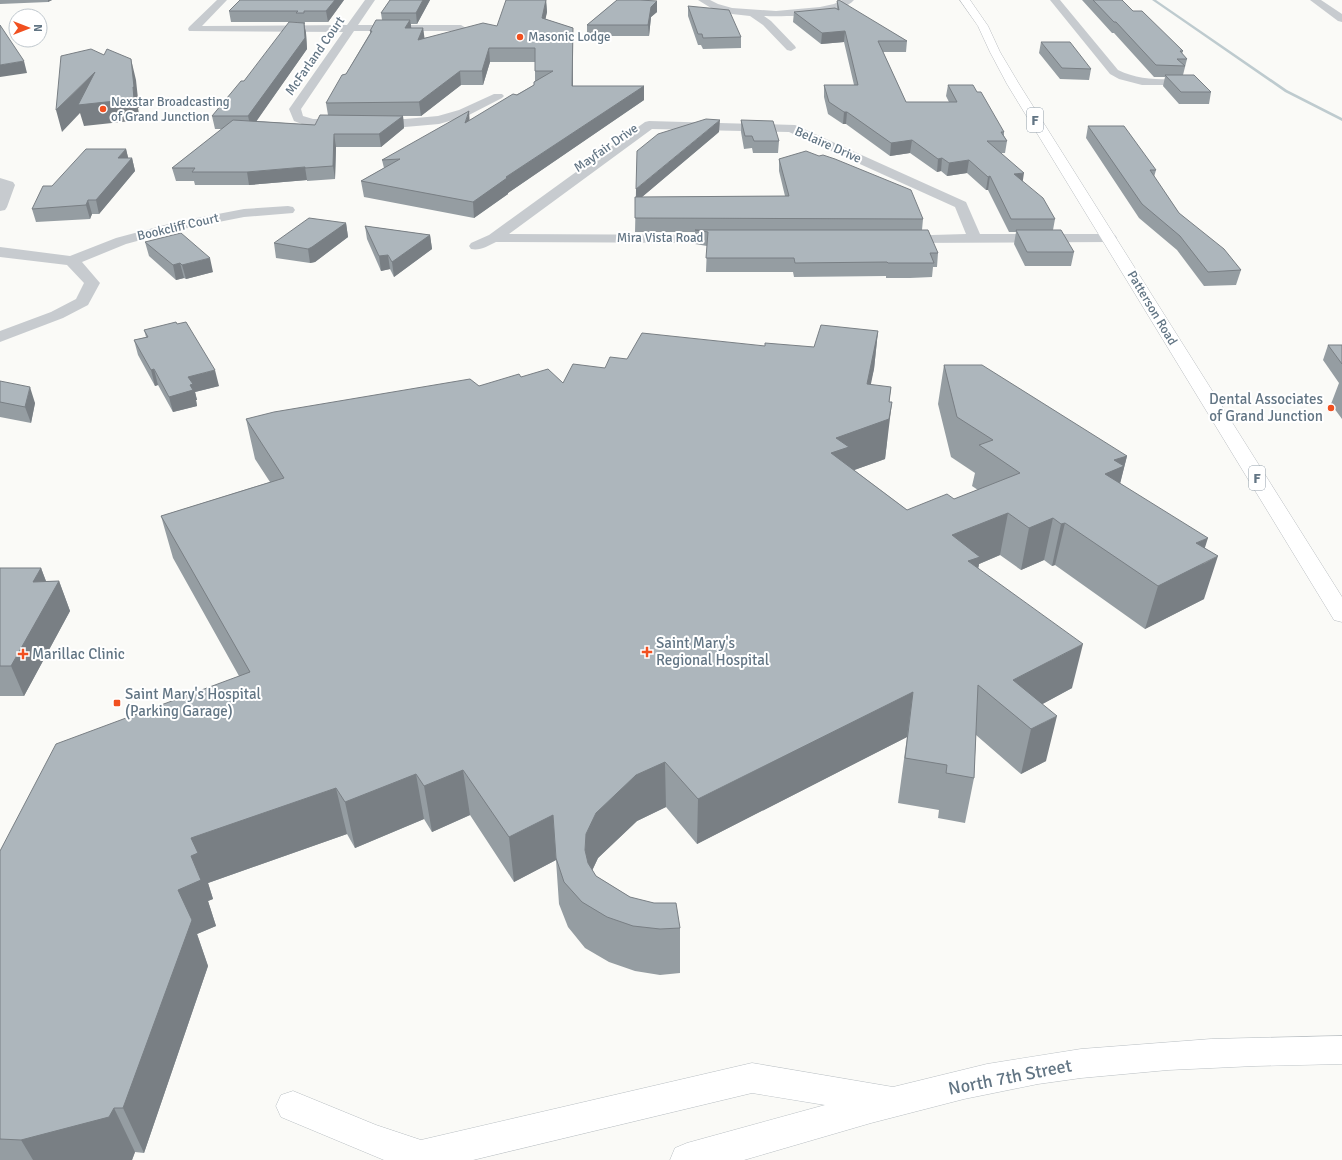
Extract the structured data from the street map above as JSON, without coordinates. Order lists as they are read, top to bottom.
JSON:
{
  "streets": {
    "main road": ["F", "Patterson Road", "North 7th Street"],
    "street": [
      "McFarland Court",
      "Belaire Drive",
      "Bookcliff Court",
      "Mira Vista Road"
    ]
  },
  "crossings": [
    ["Belaire Drive", "Mira Vista Road"]
  ],
  "places": {
    "other": ["Masonic Lodge", "Nexstar Broadcasting of Grand Junction", "Dental Associates of Grand Junction"],
    "health": ["Saint Mary's Regional Hospital", "Marillac Clinic"],
    "transit": ["Saint Mary's Hospital (Parking Garage)"]
  },
  "north": "right"
}
